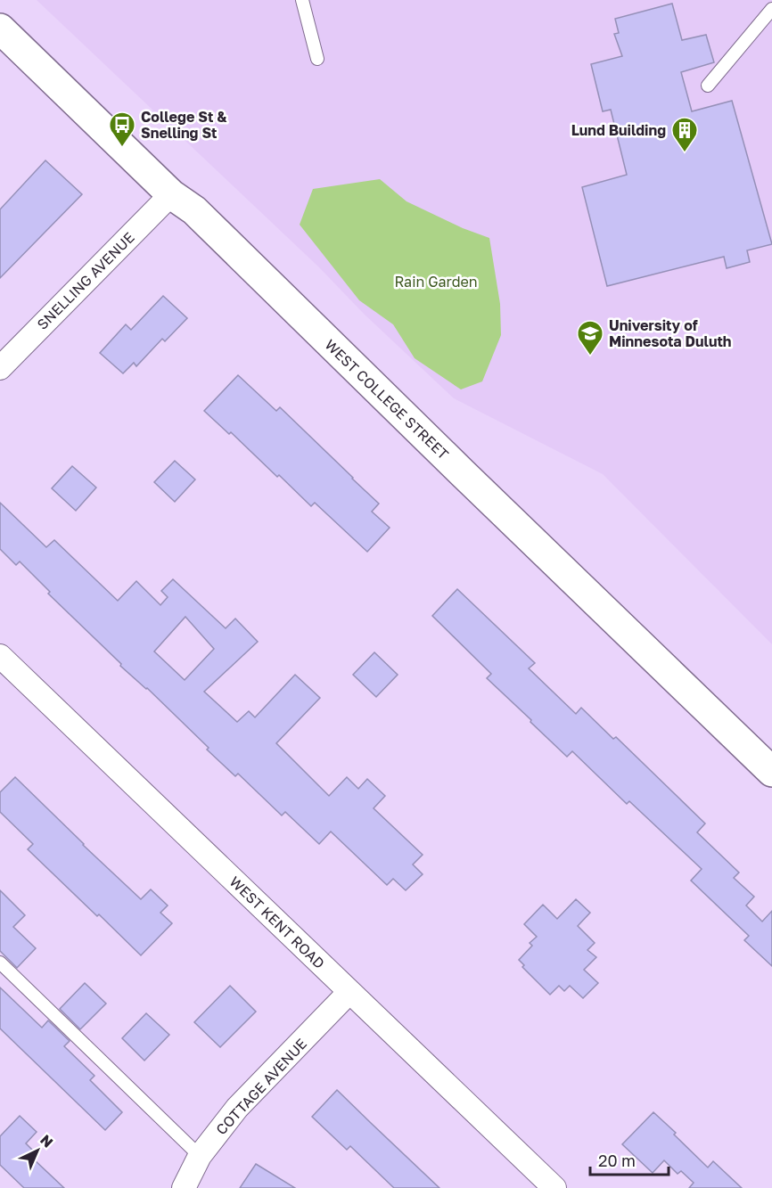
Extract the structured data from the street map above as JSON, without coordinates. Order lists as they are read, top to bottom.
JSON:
{
  "streets": {
    "street": [
      "SNELLING AVENUE",
      "WEST COLLEGE STREET",
      "WEST KENT ROAD",
      "COTTAGE AVENUE"
    ]
  },
  "crossings": [
    ["SNELLING AVENUE", "WEST COLLEGE STREET"],
    ["WEST KENT ROAD", "COTTAGE AVENUE"]
  ],
  "parks": ["Rain Garden"],
  "places": {
    "bus stop": ["College St & Snelling St"],
    "building": ["Lund Building"],
    "school or university": ["University of Minnesota Duluth"]
  },
  "scale_bar": "20 m",
  "north": "top right"
}
